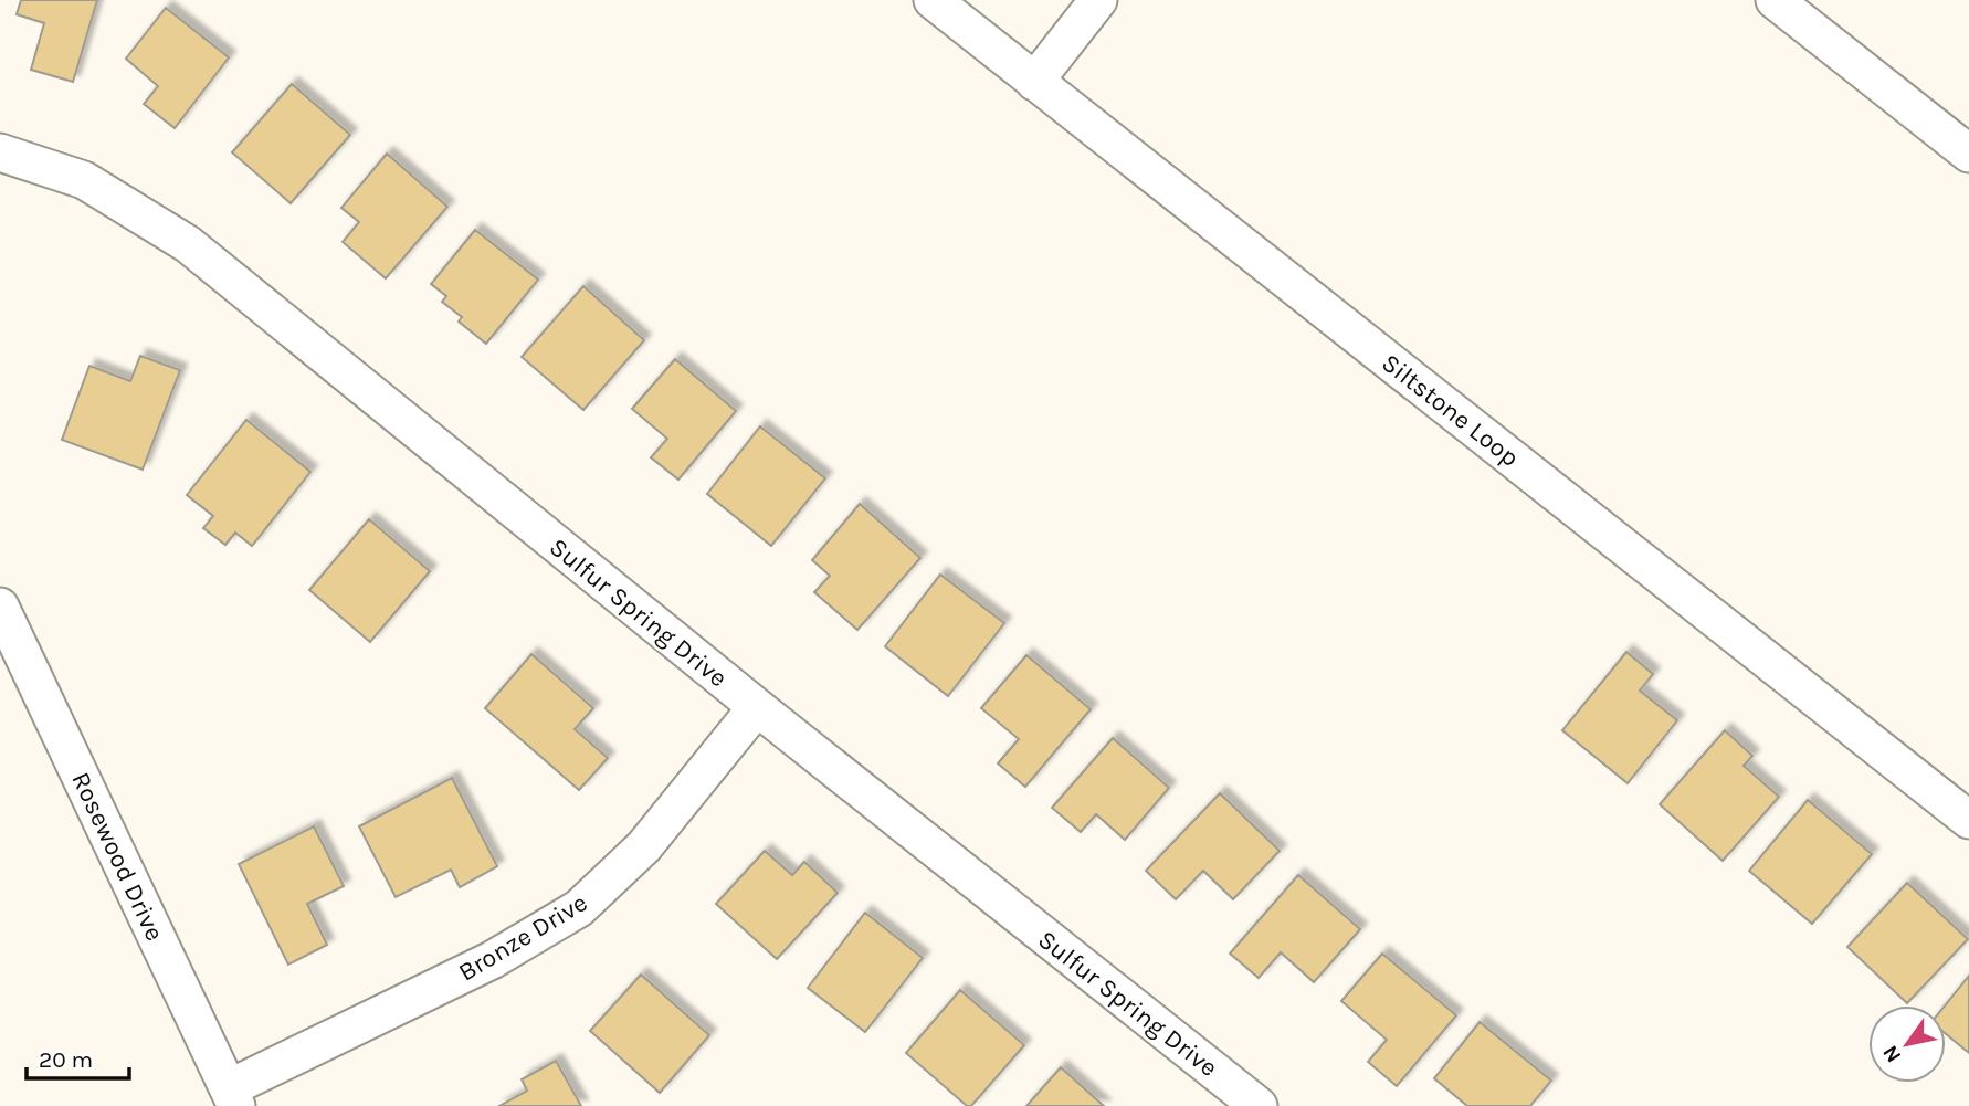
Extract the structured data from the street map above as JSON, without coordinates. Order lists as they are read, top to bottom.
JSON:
{
  "streets": {
    "street": [
      "Siltstone Loop",
      "Sulfur Spring Drive",
      "Rosewood Drive",
      "Bronze Drive"
    ]
  },
  "crossings": [
    ["Sulfur Spring Drive", "Bronze Drive"],
    ["Rosewood Drive", "Bronze Drive"]
  ],
  "scale_bar": "20 m",
  "north": "bottom left"
}
